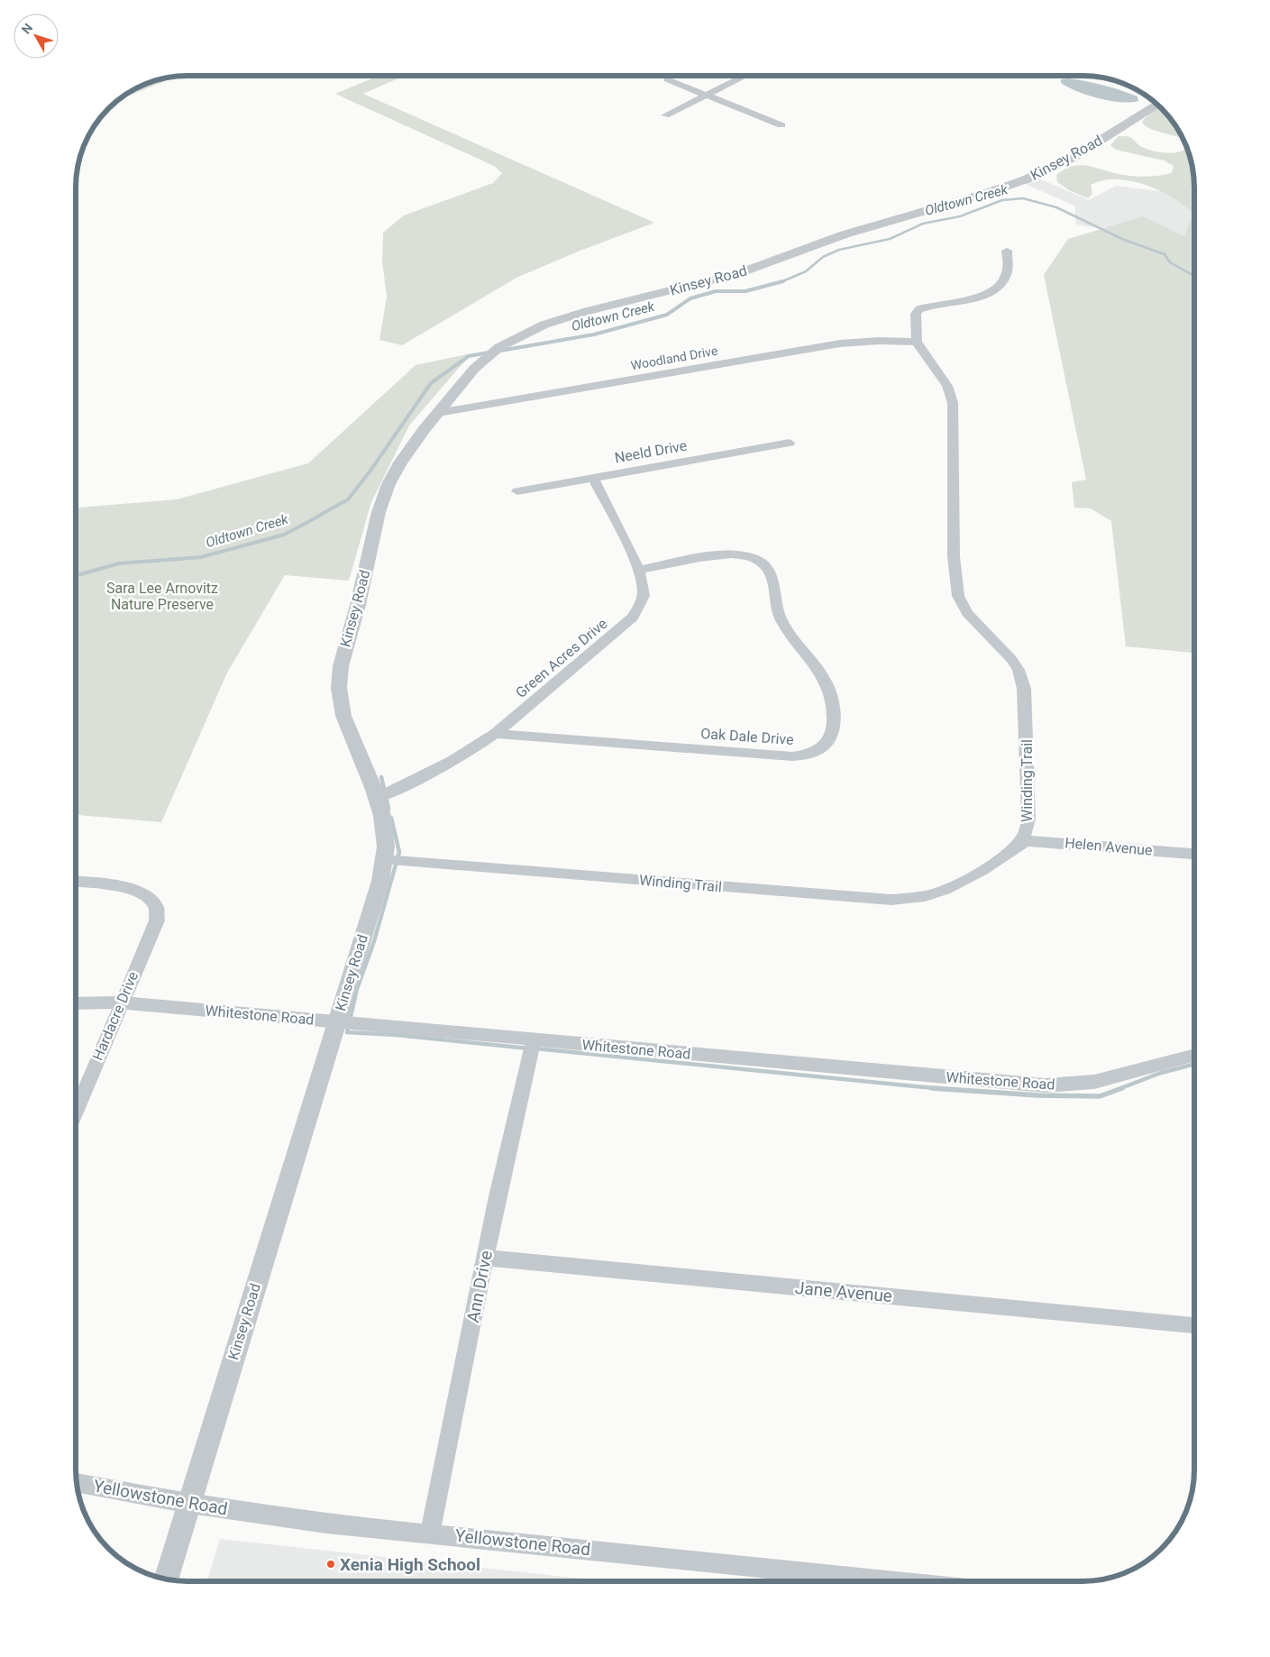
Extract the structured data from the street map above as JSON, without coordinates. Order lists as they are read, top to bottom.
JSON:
{
  "streets": {
    "street": [
      "Kinsey Road",
      "Woodland Drive",
      "Neeld Drive",
      "Green Acres Drive",
      "Oak Dale Drive",
      "Winding Trail",
      "Helen Avenue",
      "Whitestone Road",
      "Hardacre Drive",
      "Ann Drive",
      "Jane Avenue",
      "Yellowstone Road"
    ]
  },
  "crossings": [
    ["Kinsey Road", "Woodland Drive"],
    ["Kinsey Road", "Green Acres Drive"],
    ["Kinsey Road", "Winding Trail"],
    ["Kinsey Road", "Whitestone Road"],
    ["Kinsey Road", "Yellowstone Road"],
    ["Woodland Drive", "Winding Trail"],
    ["Neeld Drive", "Green Acres Drive"],
    ["Green Acres Drive", "Oak Dale Drive"],
    ["Winding Trail", "Helen Avenue"],
    ["Whitestone Road", "Hardacre Drive"],
    ["Whitestone Road", "Ann Drive"],
    ["Ann Drive", "Jane Avenue"],
    ["Ann Drive", "Yellowstone Road"]
  ],
  "water": ["Oldtown Creek"],
  "parks": ["Sara Lee Arnovitz Nature Preserve"],
  "places": ["Xenia High School"],
  "north": "top left"
}
